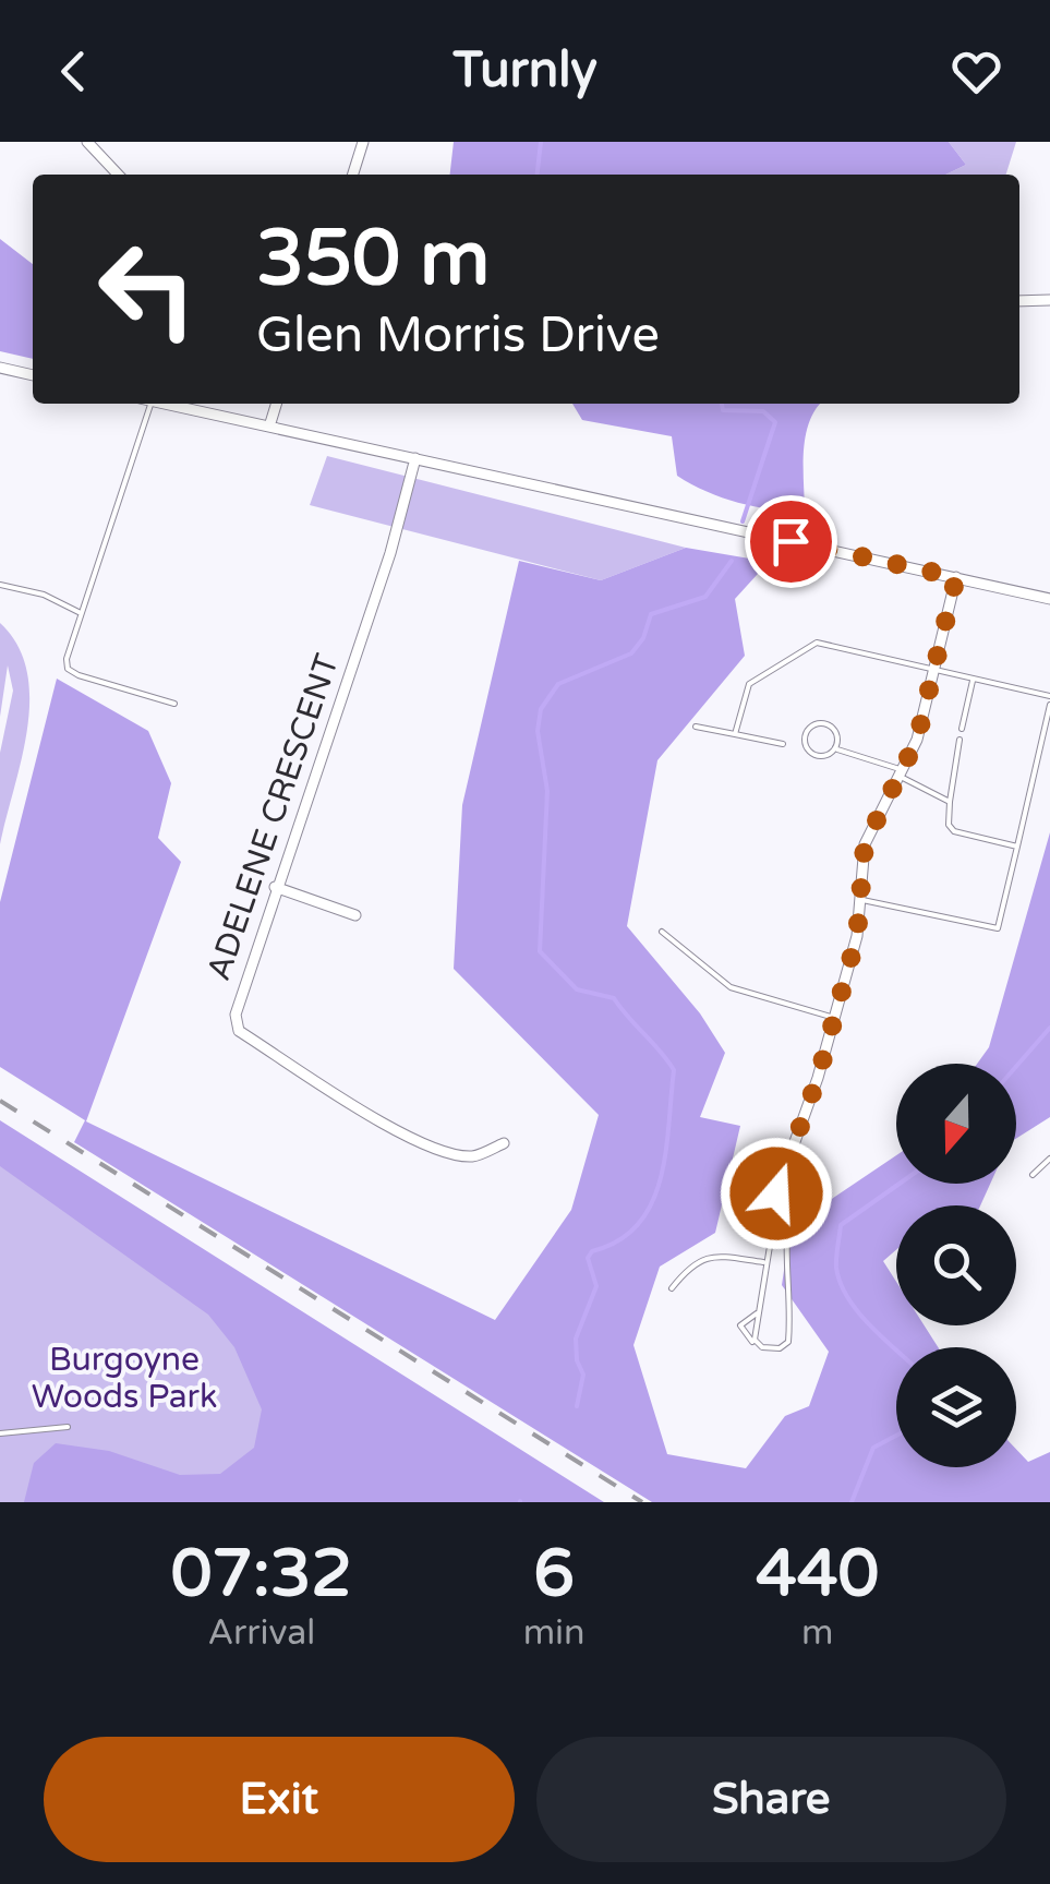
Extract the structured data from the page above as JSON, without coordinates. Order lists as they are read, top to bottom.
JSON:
{
  "streets": {
    "street": ["ADELENE CRESCENT"]
  },
  "parks": ["Burgoyne Woods Park"],
  "north": "bottom",
  "page": {
    "header": "Turnly",
    "turn": ["350 m", "Glen Morris Drive"],
    "eta": [
      "07:32",
      "Arrival",
      "6",
      "min",
      "440",
      "m"
    ],
    "buttons": ["Exit", "Share"]
  }
}
